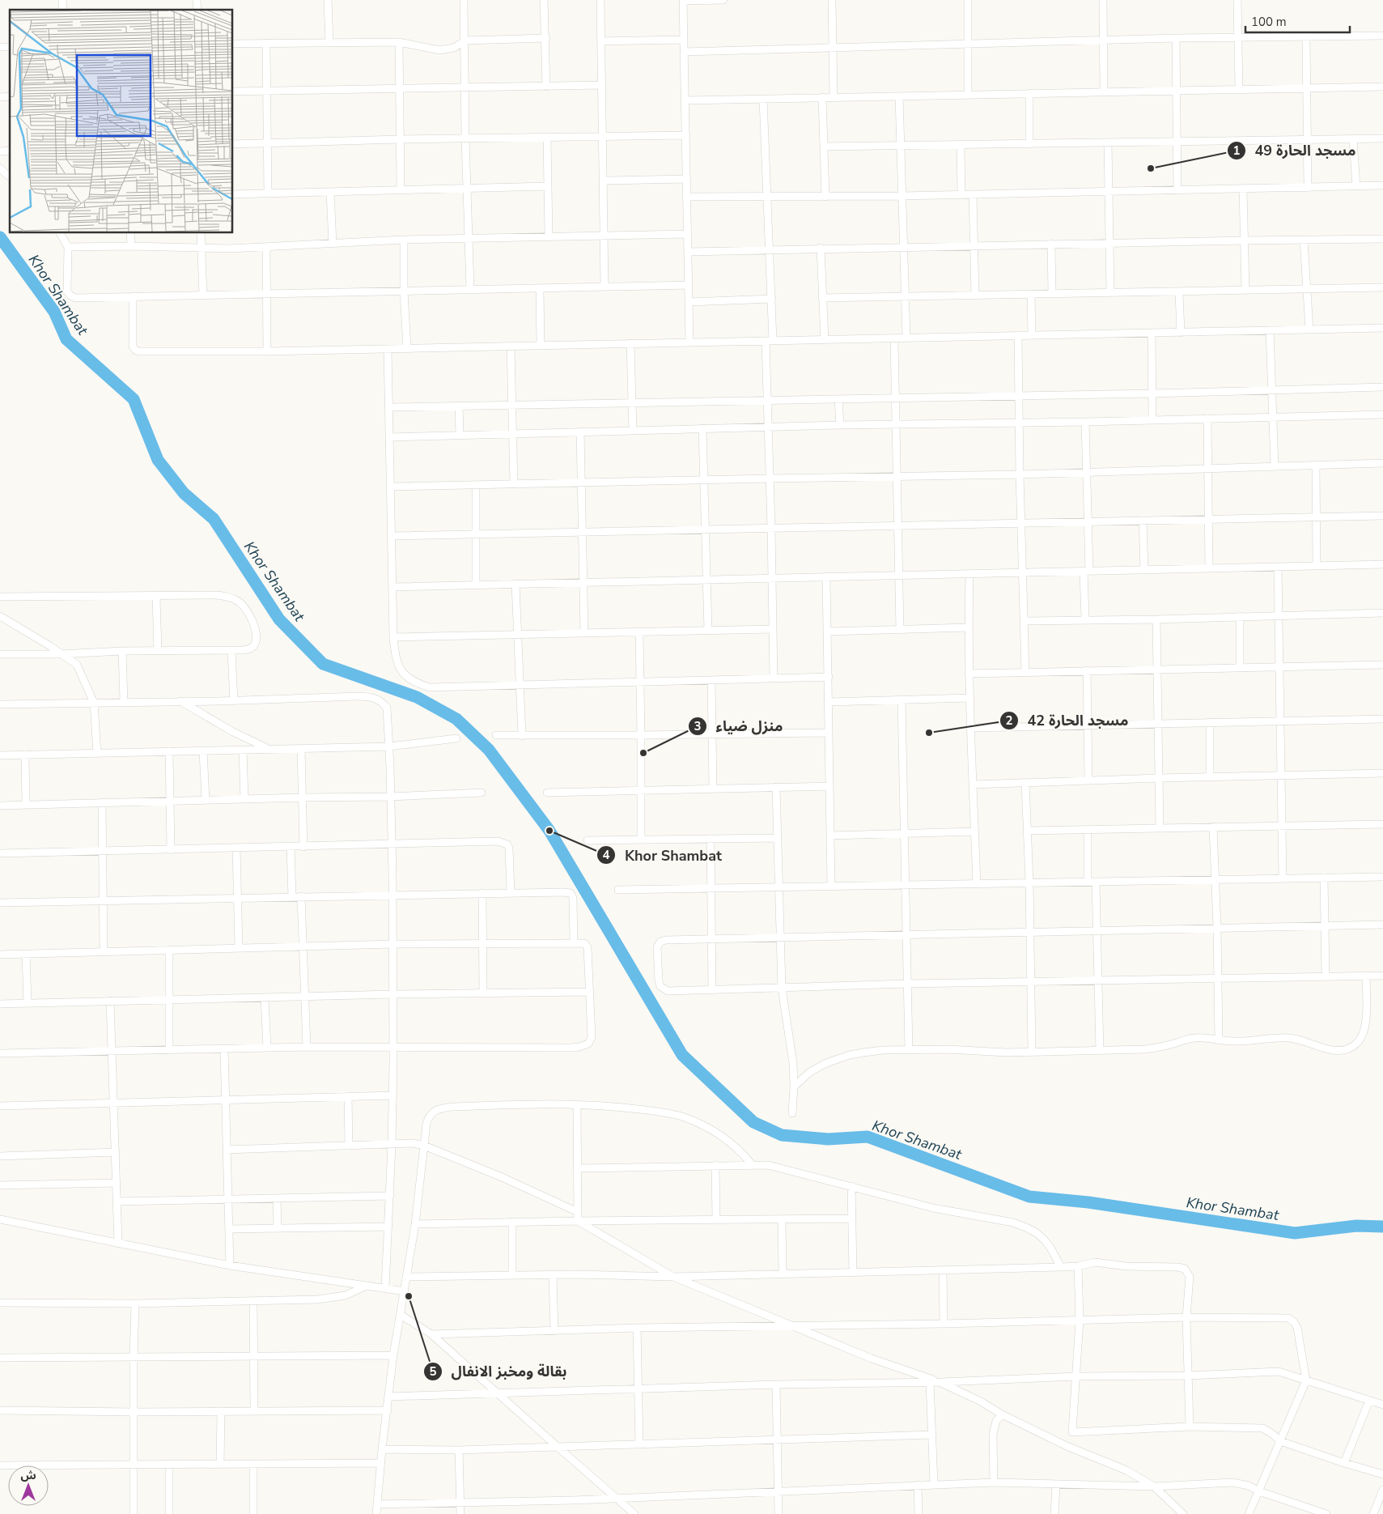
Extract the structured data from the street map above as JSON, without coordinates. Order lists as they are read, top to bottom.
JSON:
{
  "water": ["Khor Shambat"],
  "places": [
    "مسجد الحارة 49",
    "مسجد الحارة 42",
    "منزل ضياء",
    "Khor Shambat",
    "بقالة ومخبز الانفال"
  ],
  "scale_bar": "100 m",
  "north": "top"
}
